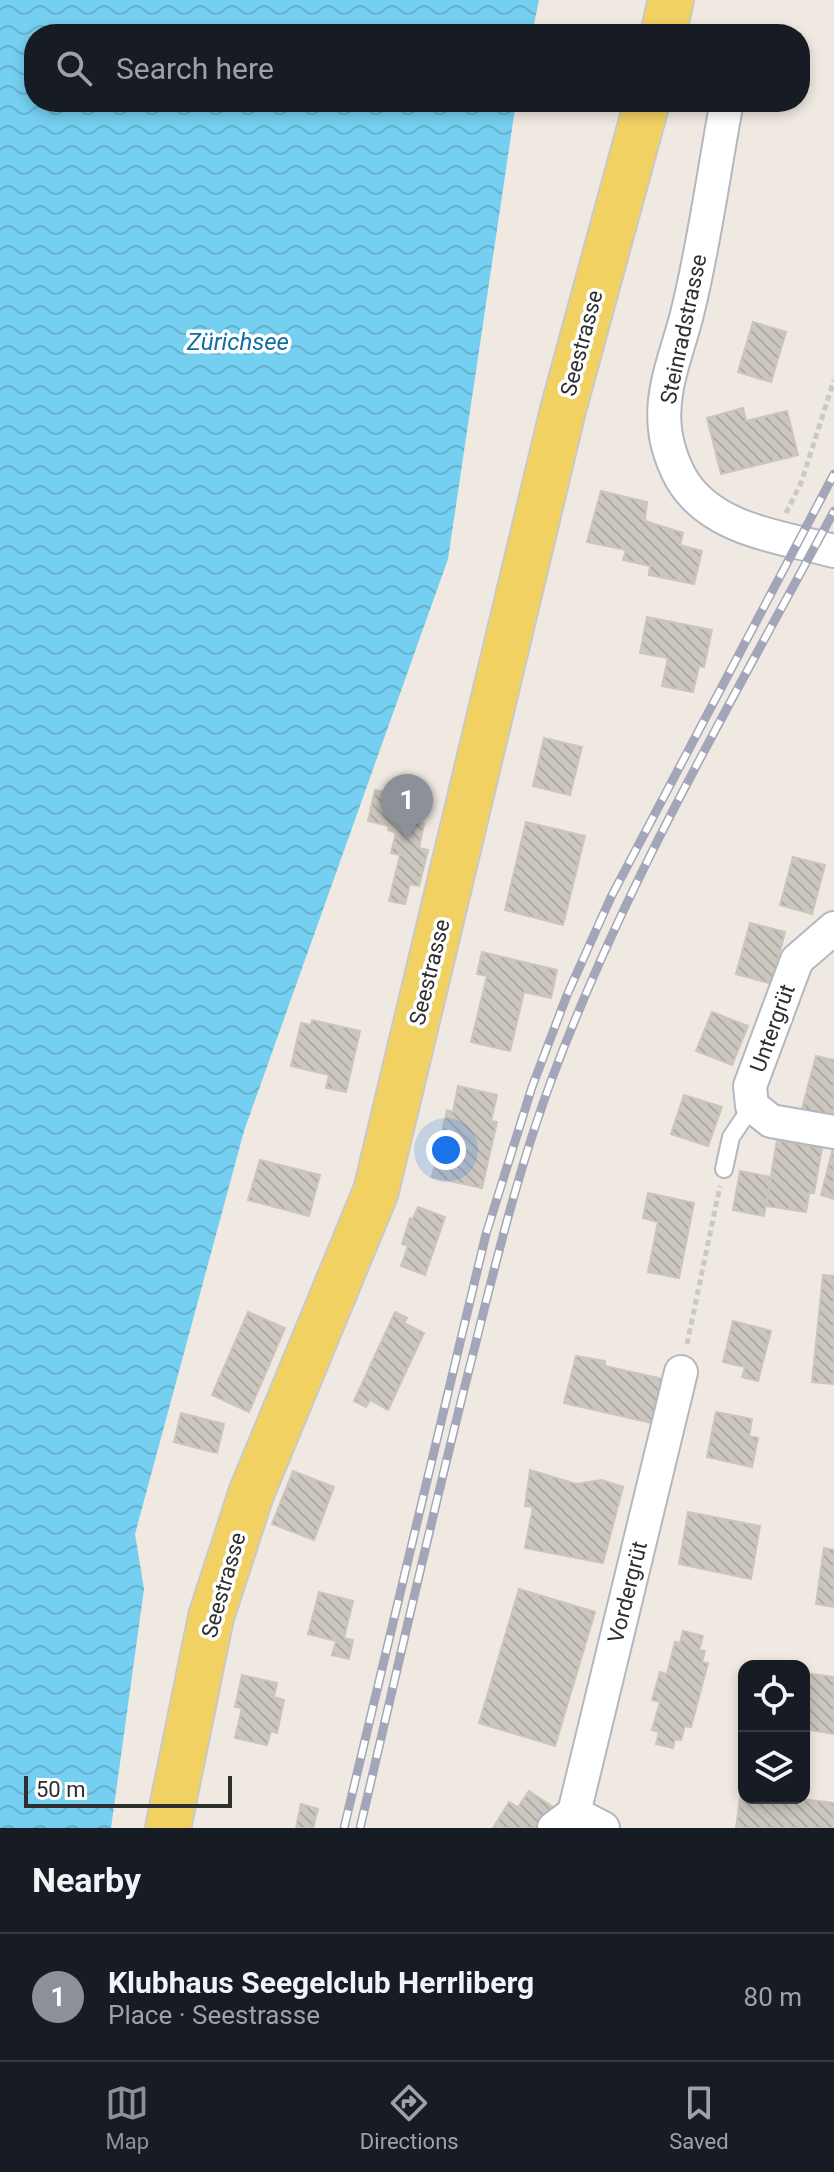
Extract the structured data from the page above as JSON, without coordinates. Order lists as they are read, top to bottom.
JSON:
{
  "streets": {
    "main road": ["Seestrasse"],
    "street": ["Steinradstrasse", "Untergrüt", "Vordergrüt"]
  },
  "water": ["Zürichsee"],
  "scale_bar": "50 m",
  "page": {
    "search": "Search here",
    "pins": "1",
    "scale": "50 m",
    "heading": "Nearby",
    "list": [
      {
        "mark": "1",
        "name": "Klubhaus Seegelclub Herrliberg",
        "note": "Place · Seestrasse",
        "value": "80 m"
      }
    ],
    "nav": ["Map", "Directions", "Saved"]
  }
}
